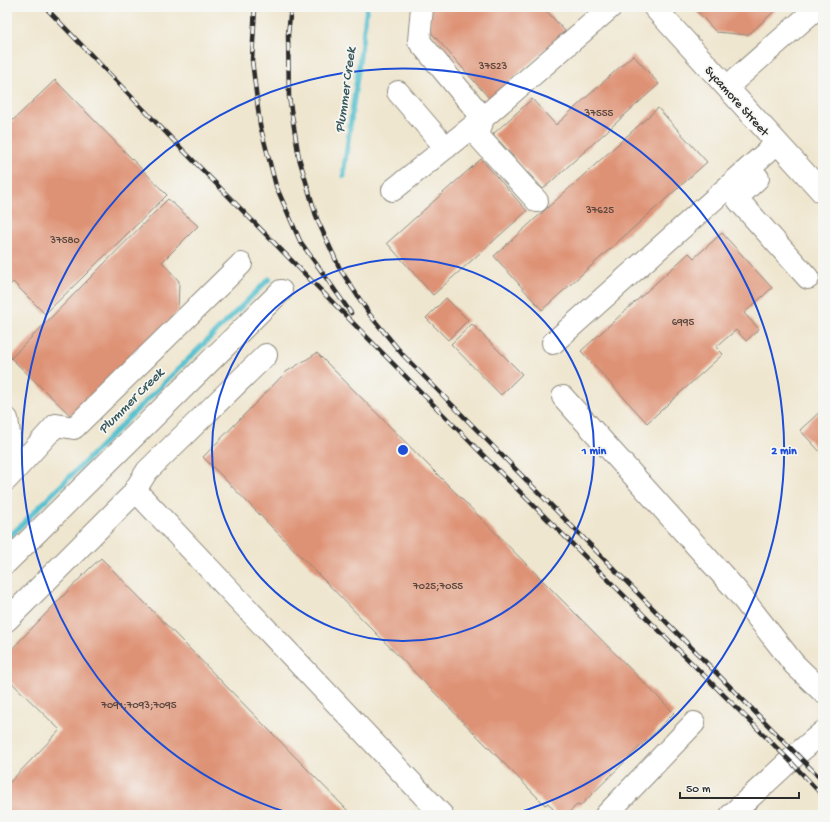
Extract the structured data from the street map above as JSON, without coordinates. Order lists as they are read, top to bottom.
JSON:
{
  "streets": {
    "street": ["Sycamore Street"]
  },
  "water": ["Plummer Creek"],
  "house_numbers": [
    "37523",
    "37555",
    "37625",
    "37580",
    "6995",
    "7025;7055",
    "7091;7093;7095"
  ],
  "scale_bar": "50 m",
  "rings": ["1 min", "2 min"]
}
